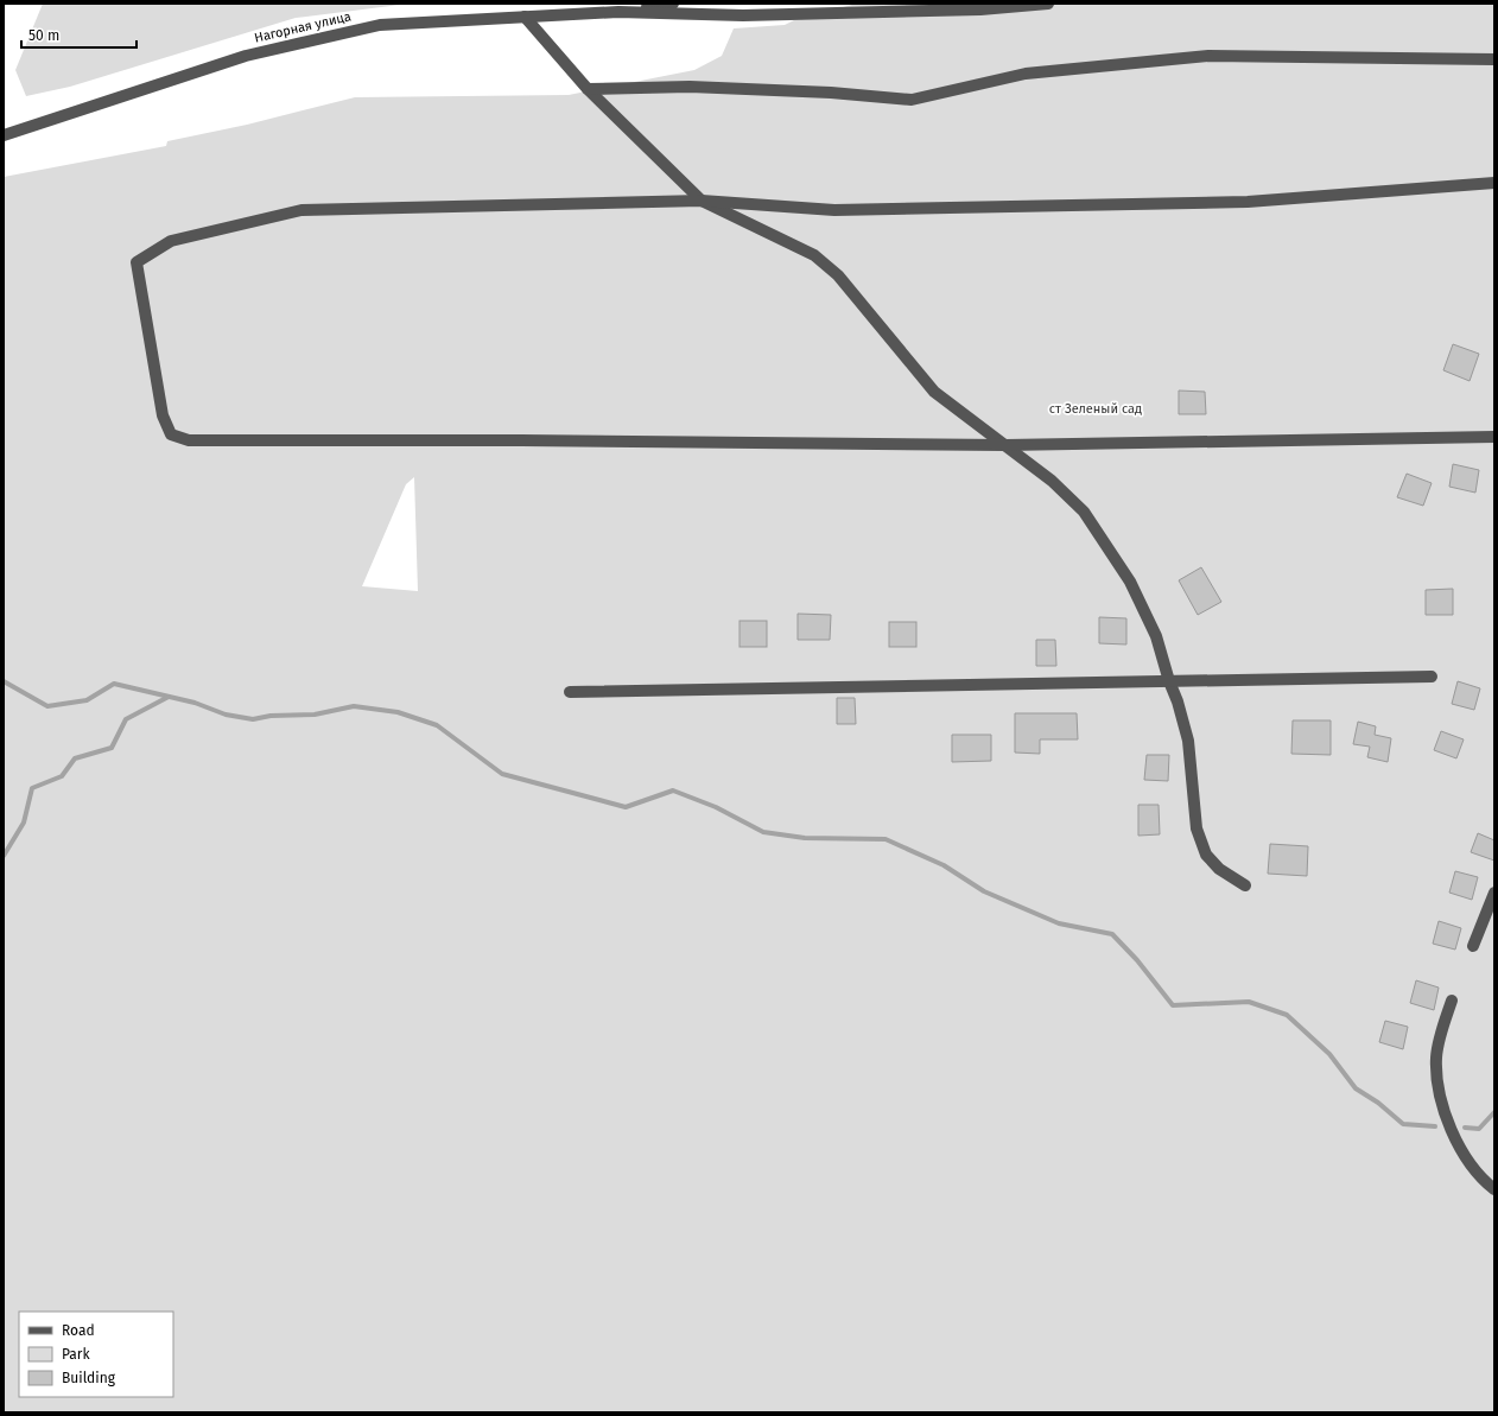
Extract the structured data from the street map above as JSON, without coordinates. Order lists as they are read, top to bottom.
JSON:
{
  "streets": {
    "street": ["Нагорная улица"]
  },
  "parks": ["ст Зеленый сад"],
  "legend": ["Road", "Park", "Building"],
  "scale_bar": "50 m"
}
